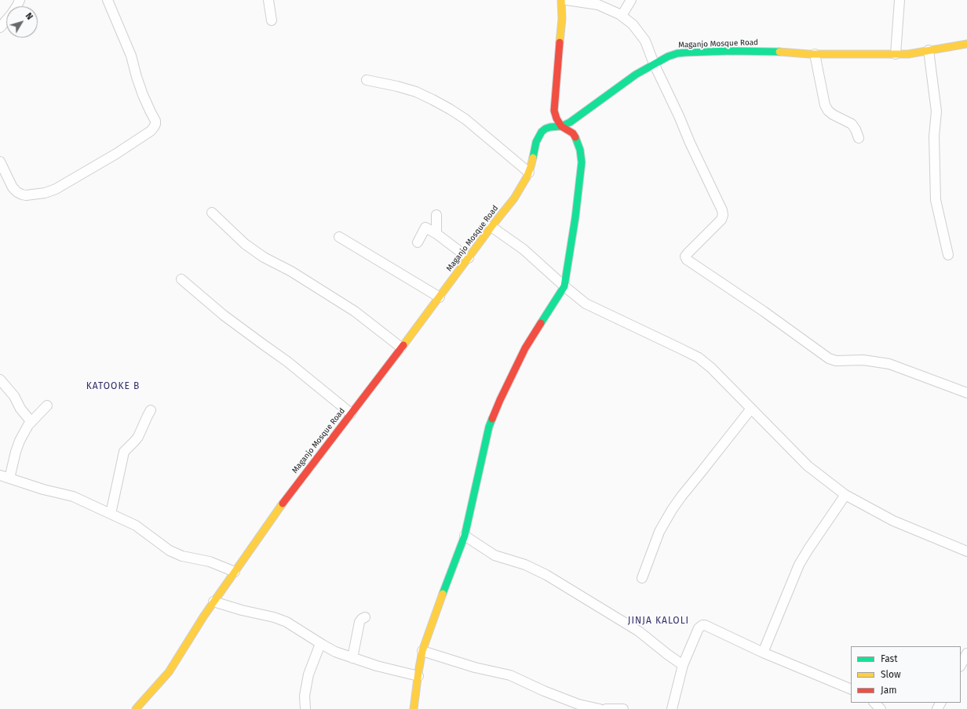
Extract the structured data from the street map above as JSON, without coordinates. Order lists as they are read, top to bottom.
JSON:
{
  "streets": {
    "street": ["Maganjo Mosque Road"]
  },
  "districts": ["KATOOKE B", "JINJA KALOLI"],
  "legend": ["Fast", "Slow", "Jam"],
  "north": "top right"
}
